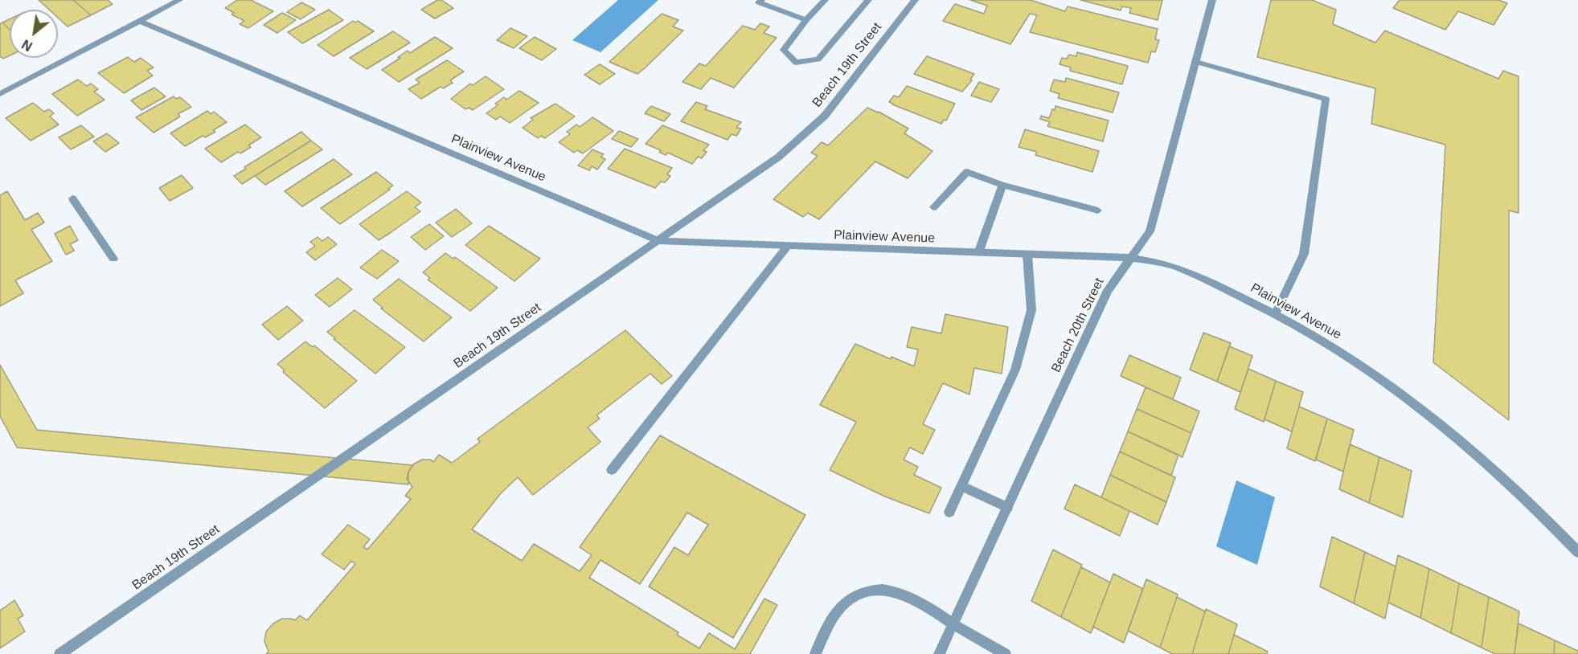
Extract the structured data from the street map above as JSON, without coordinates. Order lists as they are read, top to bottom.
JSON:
{
  "streets": {
    "street": ["Beach 19th Street", "Plainview Avenue", "Beach 20th Street"]
  },
  "crossings": [
    ["Beach 19th Street", "Plainview Avenue"],
    ["Plainview Avenue", "Beach 20th Street"]
  ],
  "north": "bottom left"
}
